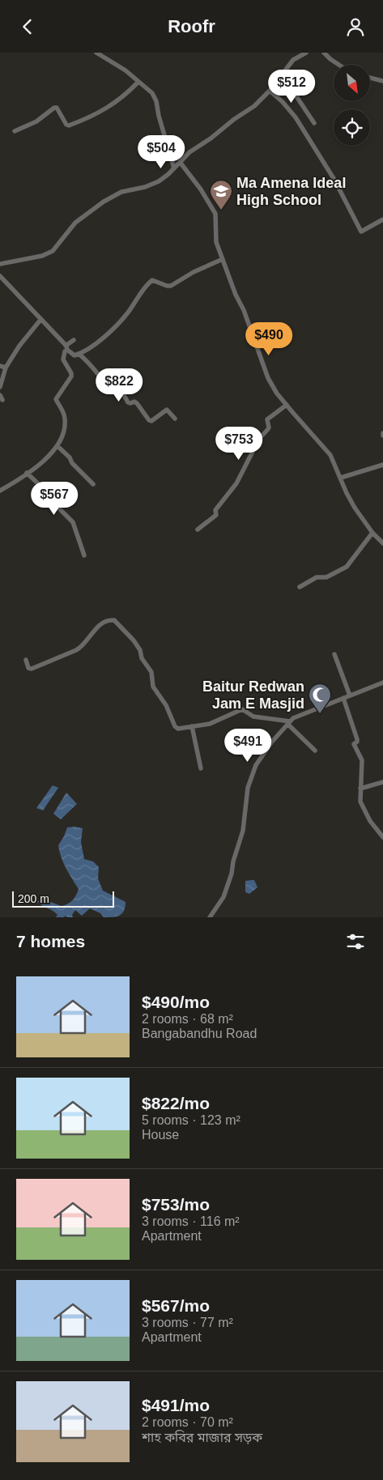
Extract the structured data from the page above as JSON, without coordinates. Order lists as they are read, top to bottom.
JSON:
{
  "places": {
    "school or university": ["Ma Amena Ideal High School"],
    "mosque": ["Baitur Redwan Jam E Masjid"]
  },
  "scale_bar": "200 m",
  "north": "bottom right",
  "page": {
    "header": "Roofr",
    "price": [
      "$512",
      "$504",
      "$490",
      "$822",
      "$753",
      "$567",
      "$491"
    ],
    "scale": "200 m",
    "heading": "7 homes",
    "list": [
      {
        "name": "$490/mo",
        "note": "2 rooms · 68 m² · Bangabandhu Road"
      },
      {
        "name": "$822/mo",
        "note": "5 rooms · 123 m² · House"
      },
      {
        "name": "$753/mo",
        "note": "3 rooms · 116 m² · Apartment"
      },
      {
        "name": "$567/mo",
        "note": "3 rooms · 77 m² · Apartment"
      },
      {
        "name": "$491/mo",
        "note": "2 rooms · 70 m² · শাহ কবির মাজার সড়ক"
      }
    ]
  }
}
